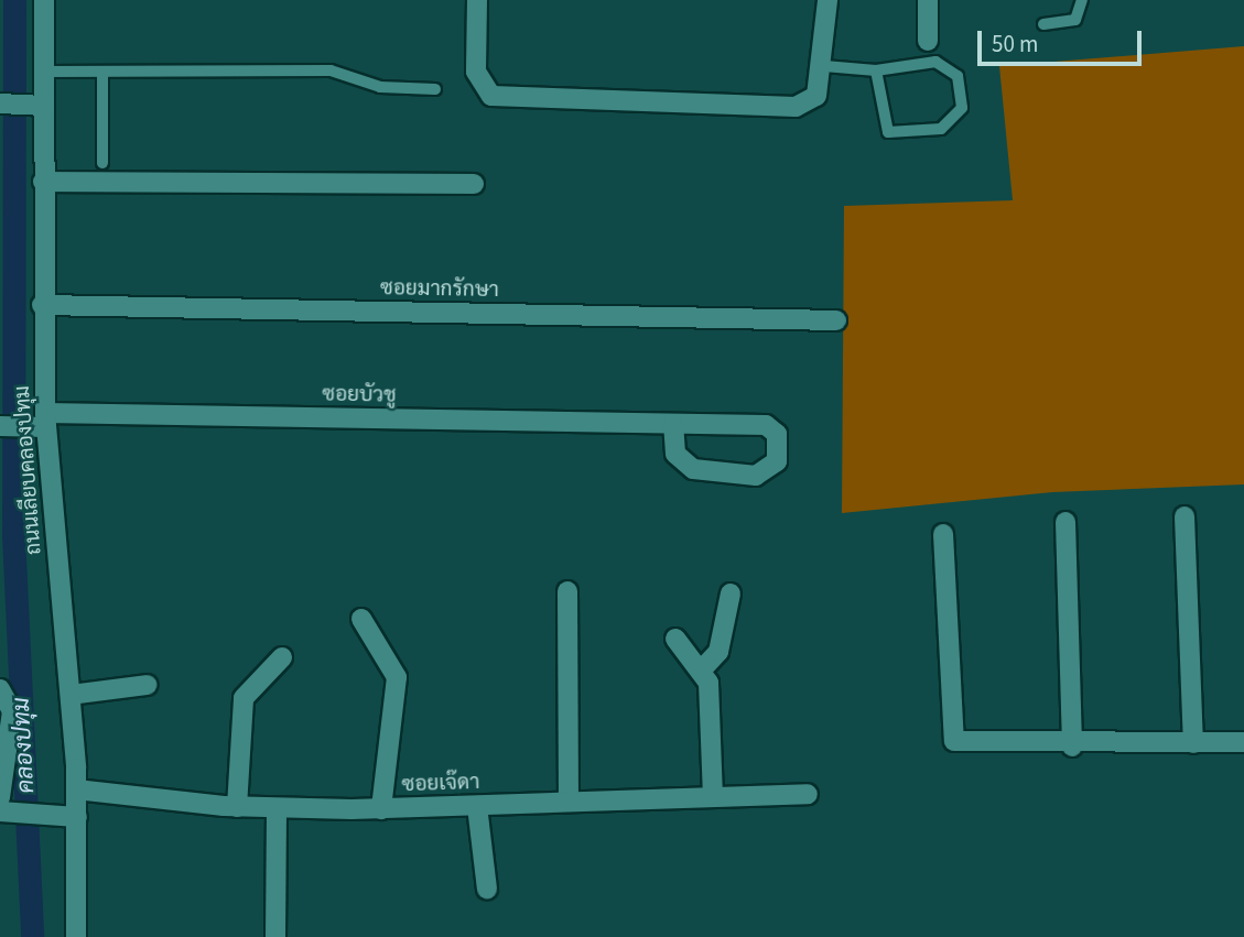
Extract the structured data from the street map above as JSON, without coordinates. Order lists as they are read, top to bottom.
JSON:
{
  "streets": {
    "street": [
      "ซอยมากรักษา",
      "ซอยบัวชู",
      "ถนนเลียบคลองปทุม",
      "ซอยเจ๊ดา"
    ]
  },
  "crossings": [
    ["ซอยมากรักษา", "ถนนเลียบคลองปทุม"],
    ["ซอยบัวชู", "ถนนเลียบคลองปทุม"],
    ["ถนนเลียบคลองปทุม", "ซอยเจ๊ดา"]
  ],
  "water": ["คลองปทุม"],
  "scale_bar": "50 m"
}
